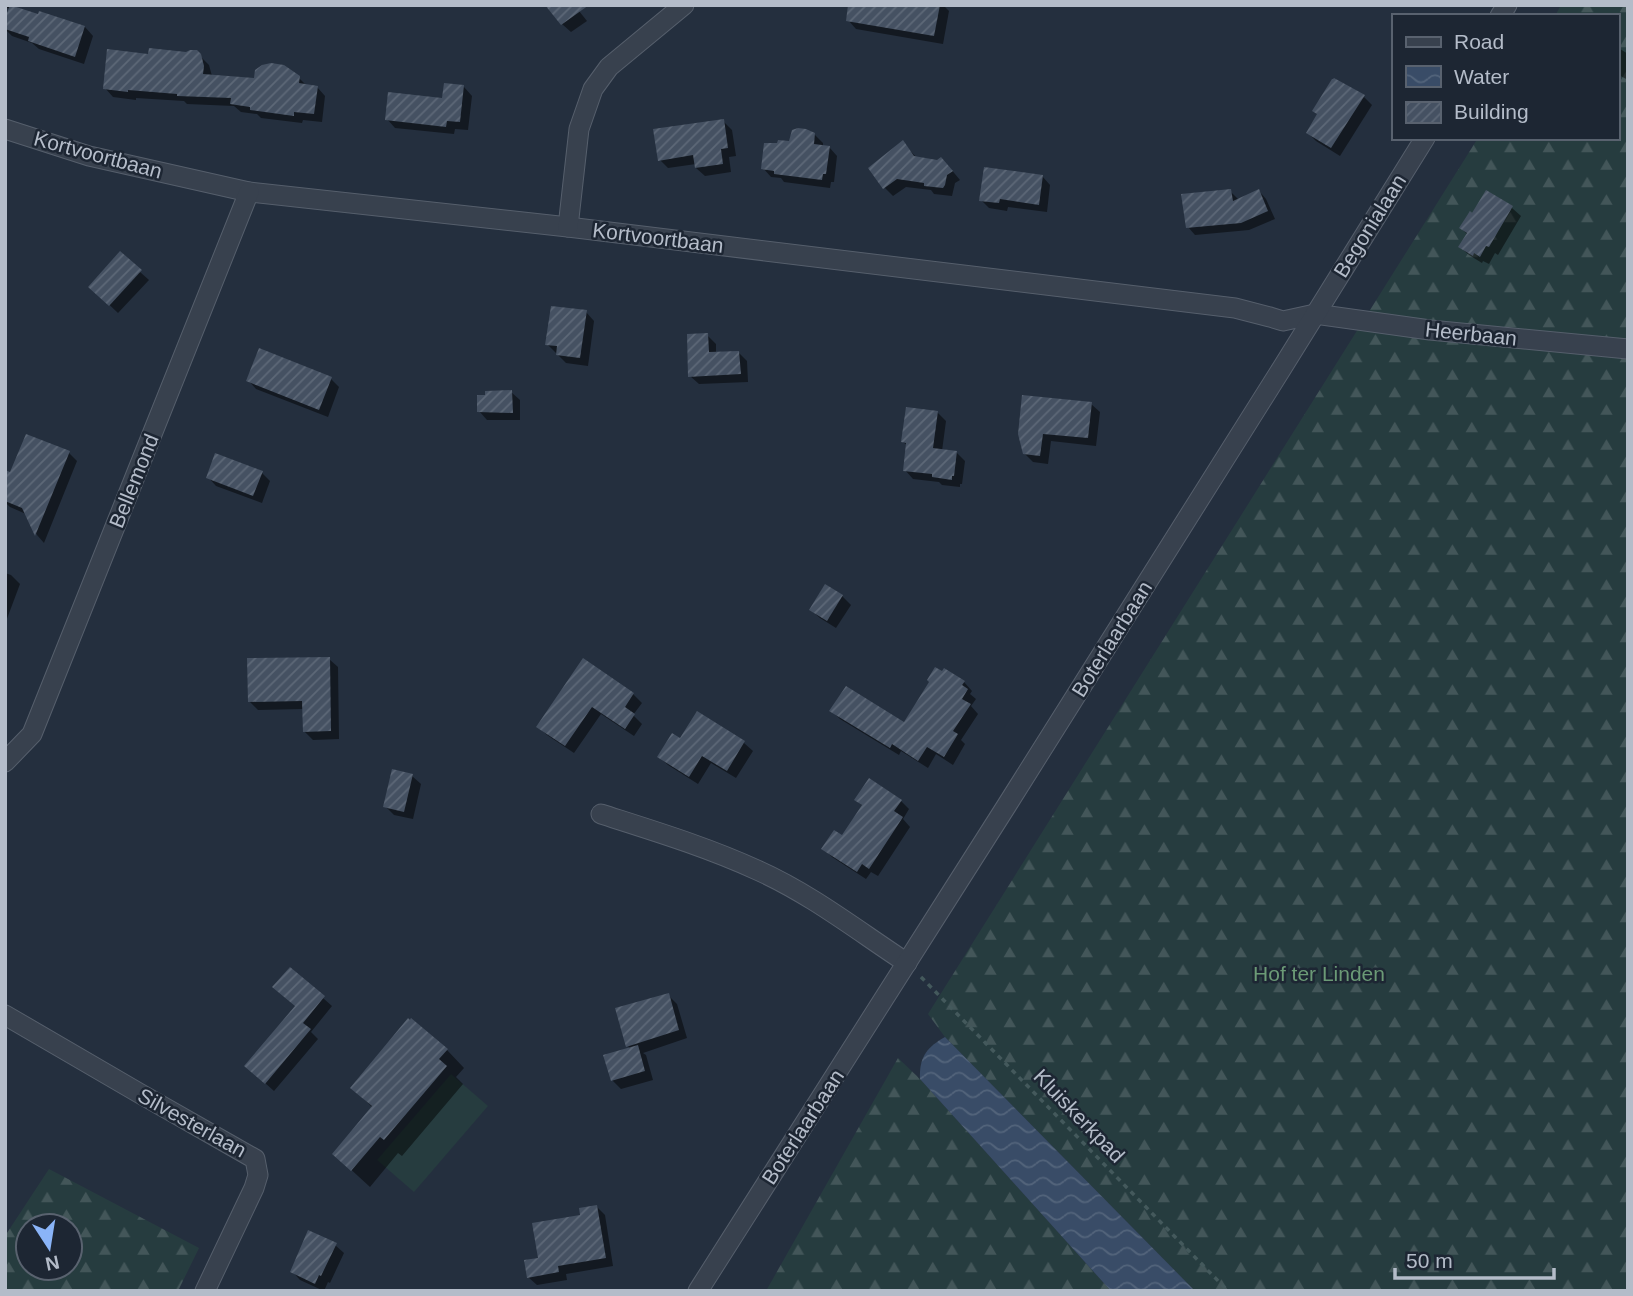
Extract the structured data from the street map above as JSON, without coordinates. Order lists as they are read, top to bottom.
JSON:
{
  "streets": {
    "street": [
      "Kortvoortbaan",
      "Begonialaan",
      "Heerbaan",
      "Bellemond",
      "Boterlaarbaan",
      "Silvesterlaan"
    ],
    "path": ["Kluiskerkpad"]
  },
  "crossings": [
    ["Kortvoortbaan", "Begonialaan"],
    ["Kortvoortbaan", "Heerbaan"],
    ["Kortvoortbaan", "Bellemond"],
    ["Kortvoortbaan", "Boterlaarbaan"],
    ["Begonialaan", "Heerbaan"],
    ["Begonialaan", "Boterlaarbaan"],
    ["Heerbaan", "Boterlaarbaan"],
    ["Boterlaarbaan", "Kluiskerkpad"]
  ],
  "parks": ["Hof ter Linden"],
  "legend": ["Road", "Water", "Building"],
  "scale_bar": "50 m",
  "north": "bottom"
}
